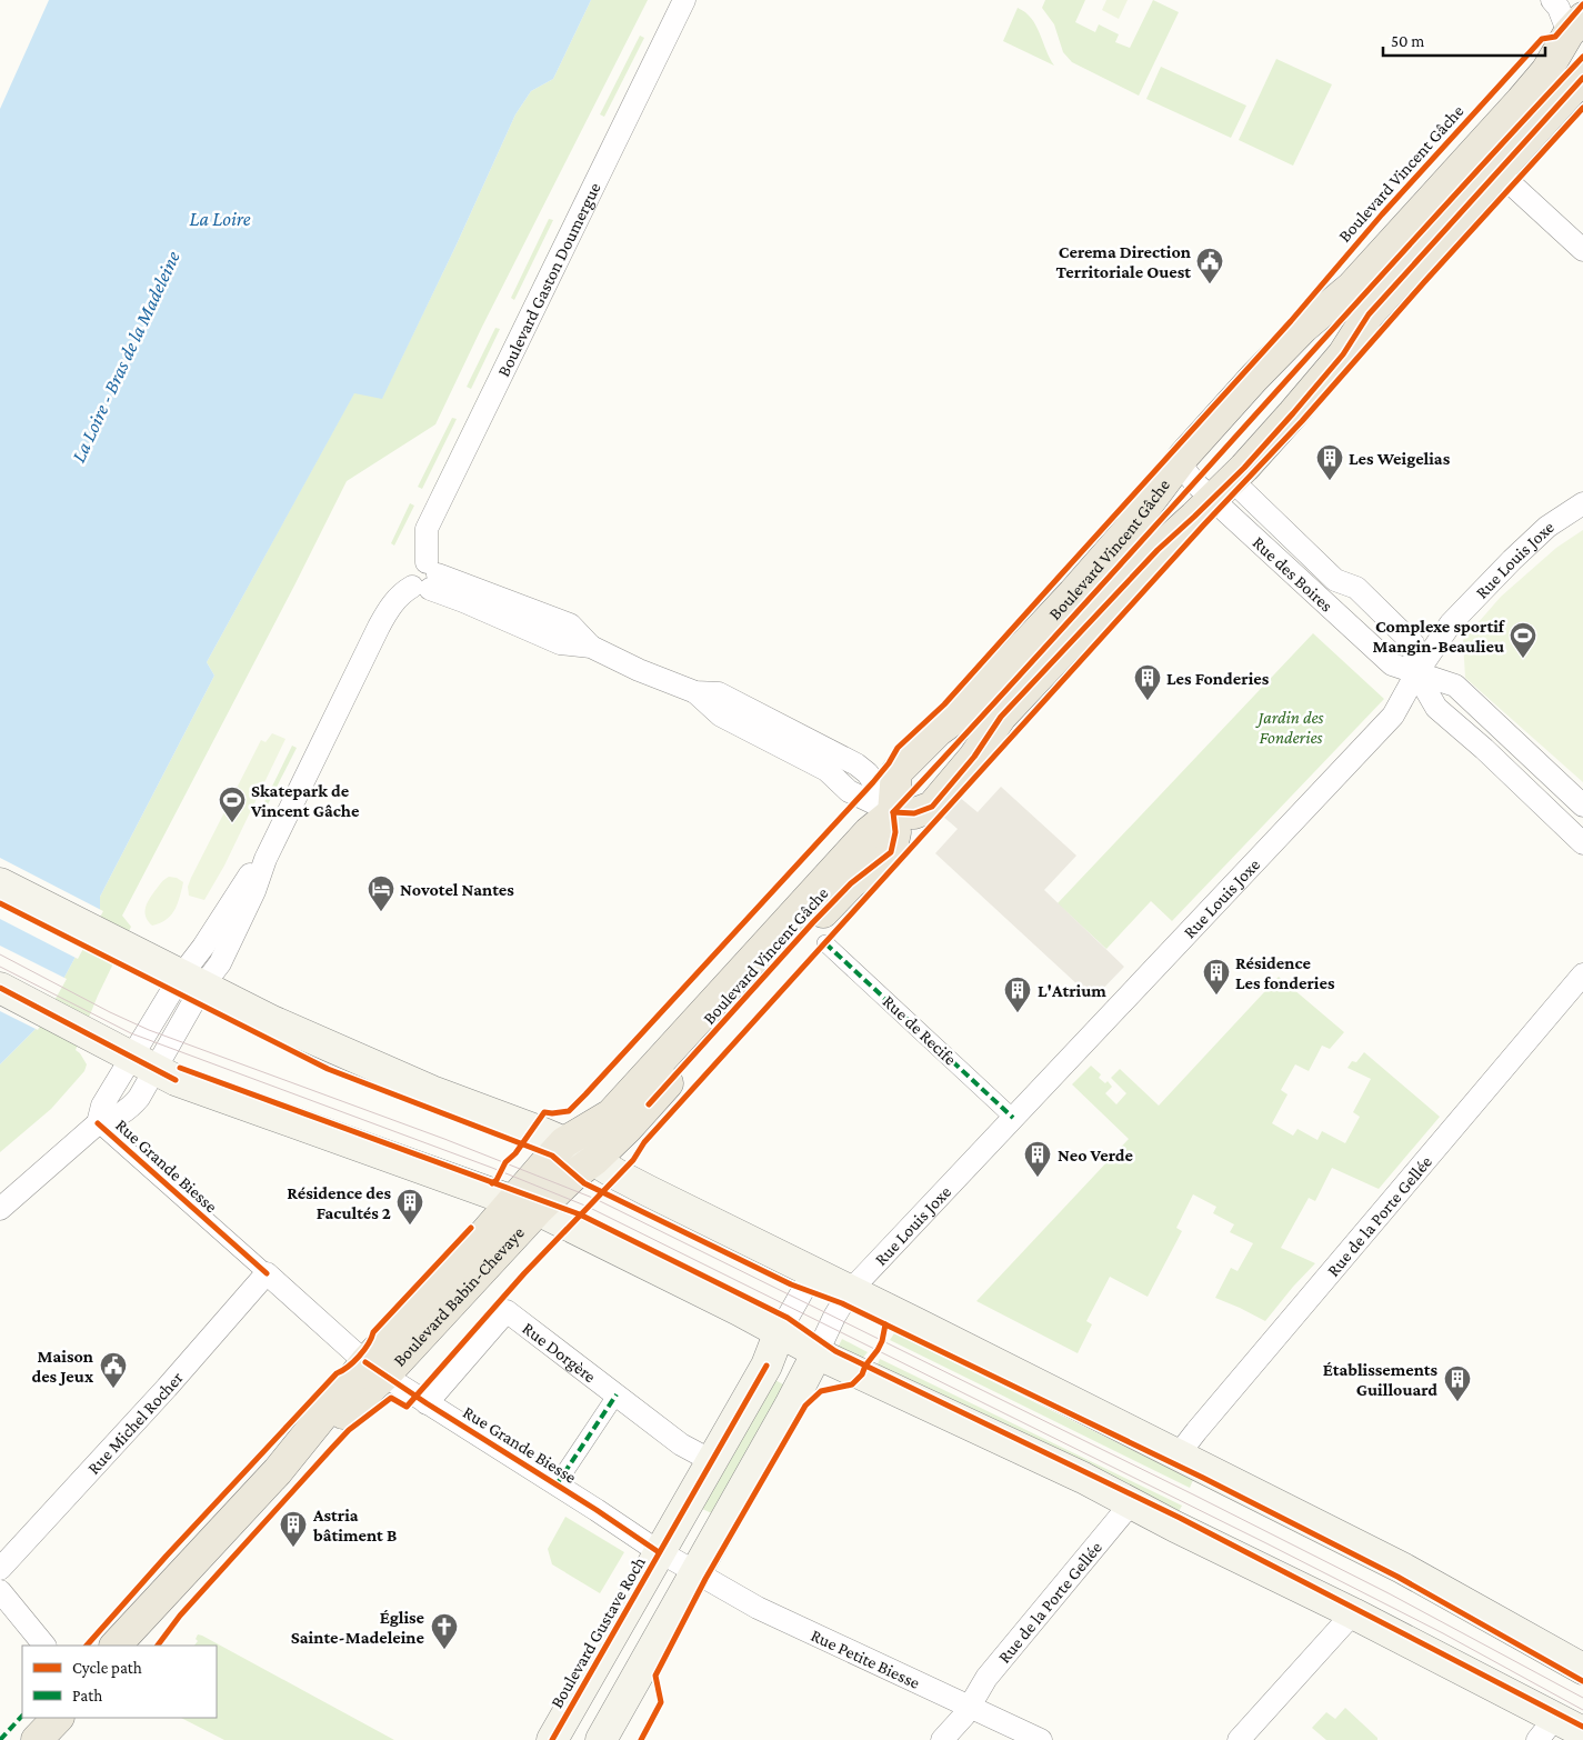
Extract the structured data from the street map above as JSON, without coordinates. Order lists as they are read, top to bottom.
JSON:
{
  "streets": {
    "main road": ["Boulevard Vincent Gâche", "Boulevard Babin-Chevaye", "Boulevard Gustave Roch"],
    "street": [
      "Boulevard Gaston Doumergue",
      "Rue Louis Joxe",
      "Rue des Boires",
      "Rue de Recife",
      "Rue Grande Biesse",
      "Rue de la Porte Gellée",
      "Rue Dorgère",
      "Rue Michel Rocher",
      "Rue Petite Biesse"
    ]
  },
  "crossings": [
    ["Boulevard Vincent Gâche", "Rue des Boires"],
    ["Boulevard Vincent Gâche", "Boulevard Babin-Chevaye"],
    ["Rue Louis Joxe", "Rue des Boires"],
    ["Rue Louis Joxe", "Rue de Recife"],
    ["Rue Grande Biesse", "Boulevard Babin-Chevaye"],
    ["Rue Grande Biesse", "Rue Dorgère"],
    ["Rue Grande Biesse", "Rue Michel Rocher"],
    ["Rue Grande Biesse", "Boulevard Gustave Roch"],
    ["Rue de la Porte Gellée", "Rue Petite Biesse"],
    ["Rue Dorgère", "Boulevard Gustave Roch"],
    ["Boulevard Gustave Roch", "Rue Petite Biesse"]
  ],
  "water": ["La Loire", "La Loire - Bras de la Madeleine"],
  "parks": ["Jardin des Fonderies"],
  "places": {
    "public building": ["Cerema Direction Territoriale Ouest", "Maison des Jeux"],
    "building": [
      "Les Weigelias",
      "Les Fonderies",
      "Résidence Les fonderies",
      "L'Atrium",
      "Neo Verde",
      "Résidence des Facultés 2",
      "Établissements Guillouard",
      "Astria bâtiment B"
    ],
    "sports": ["Complexe sportif Mangin-Beaulieu", "Skatepark de Vincent Gâche"],
    "hotel": ["Novotel Nantes"],
    "church": ["Église Sainte-Madeleine"]
  },
  "legend": ["Cycle path", "Path"],
  "scale_bar": "50 m"
}
